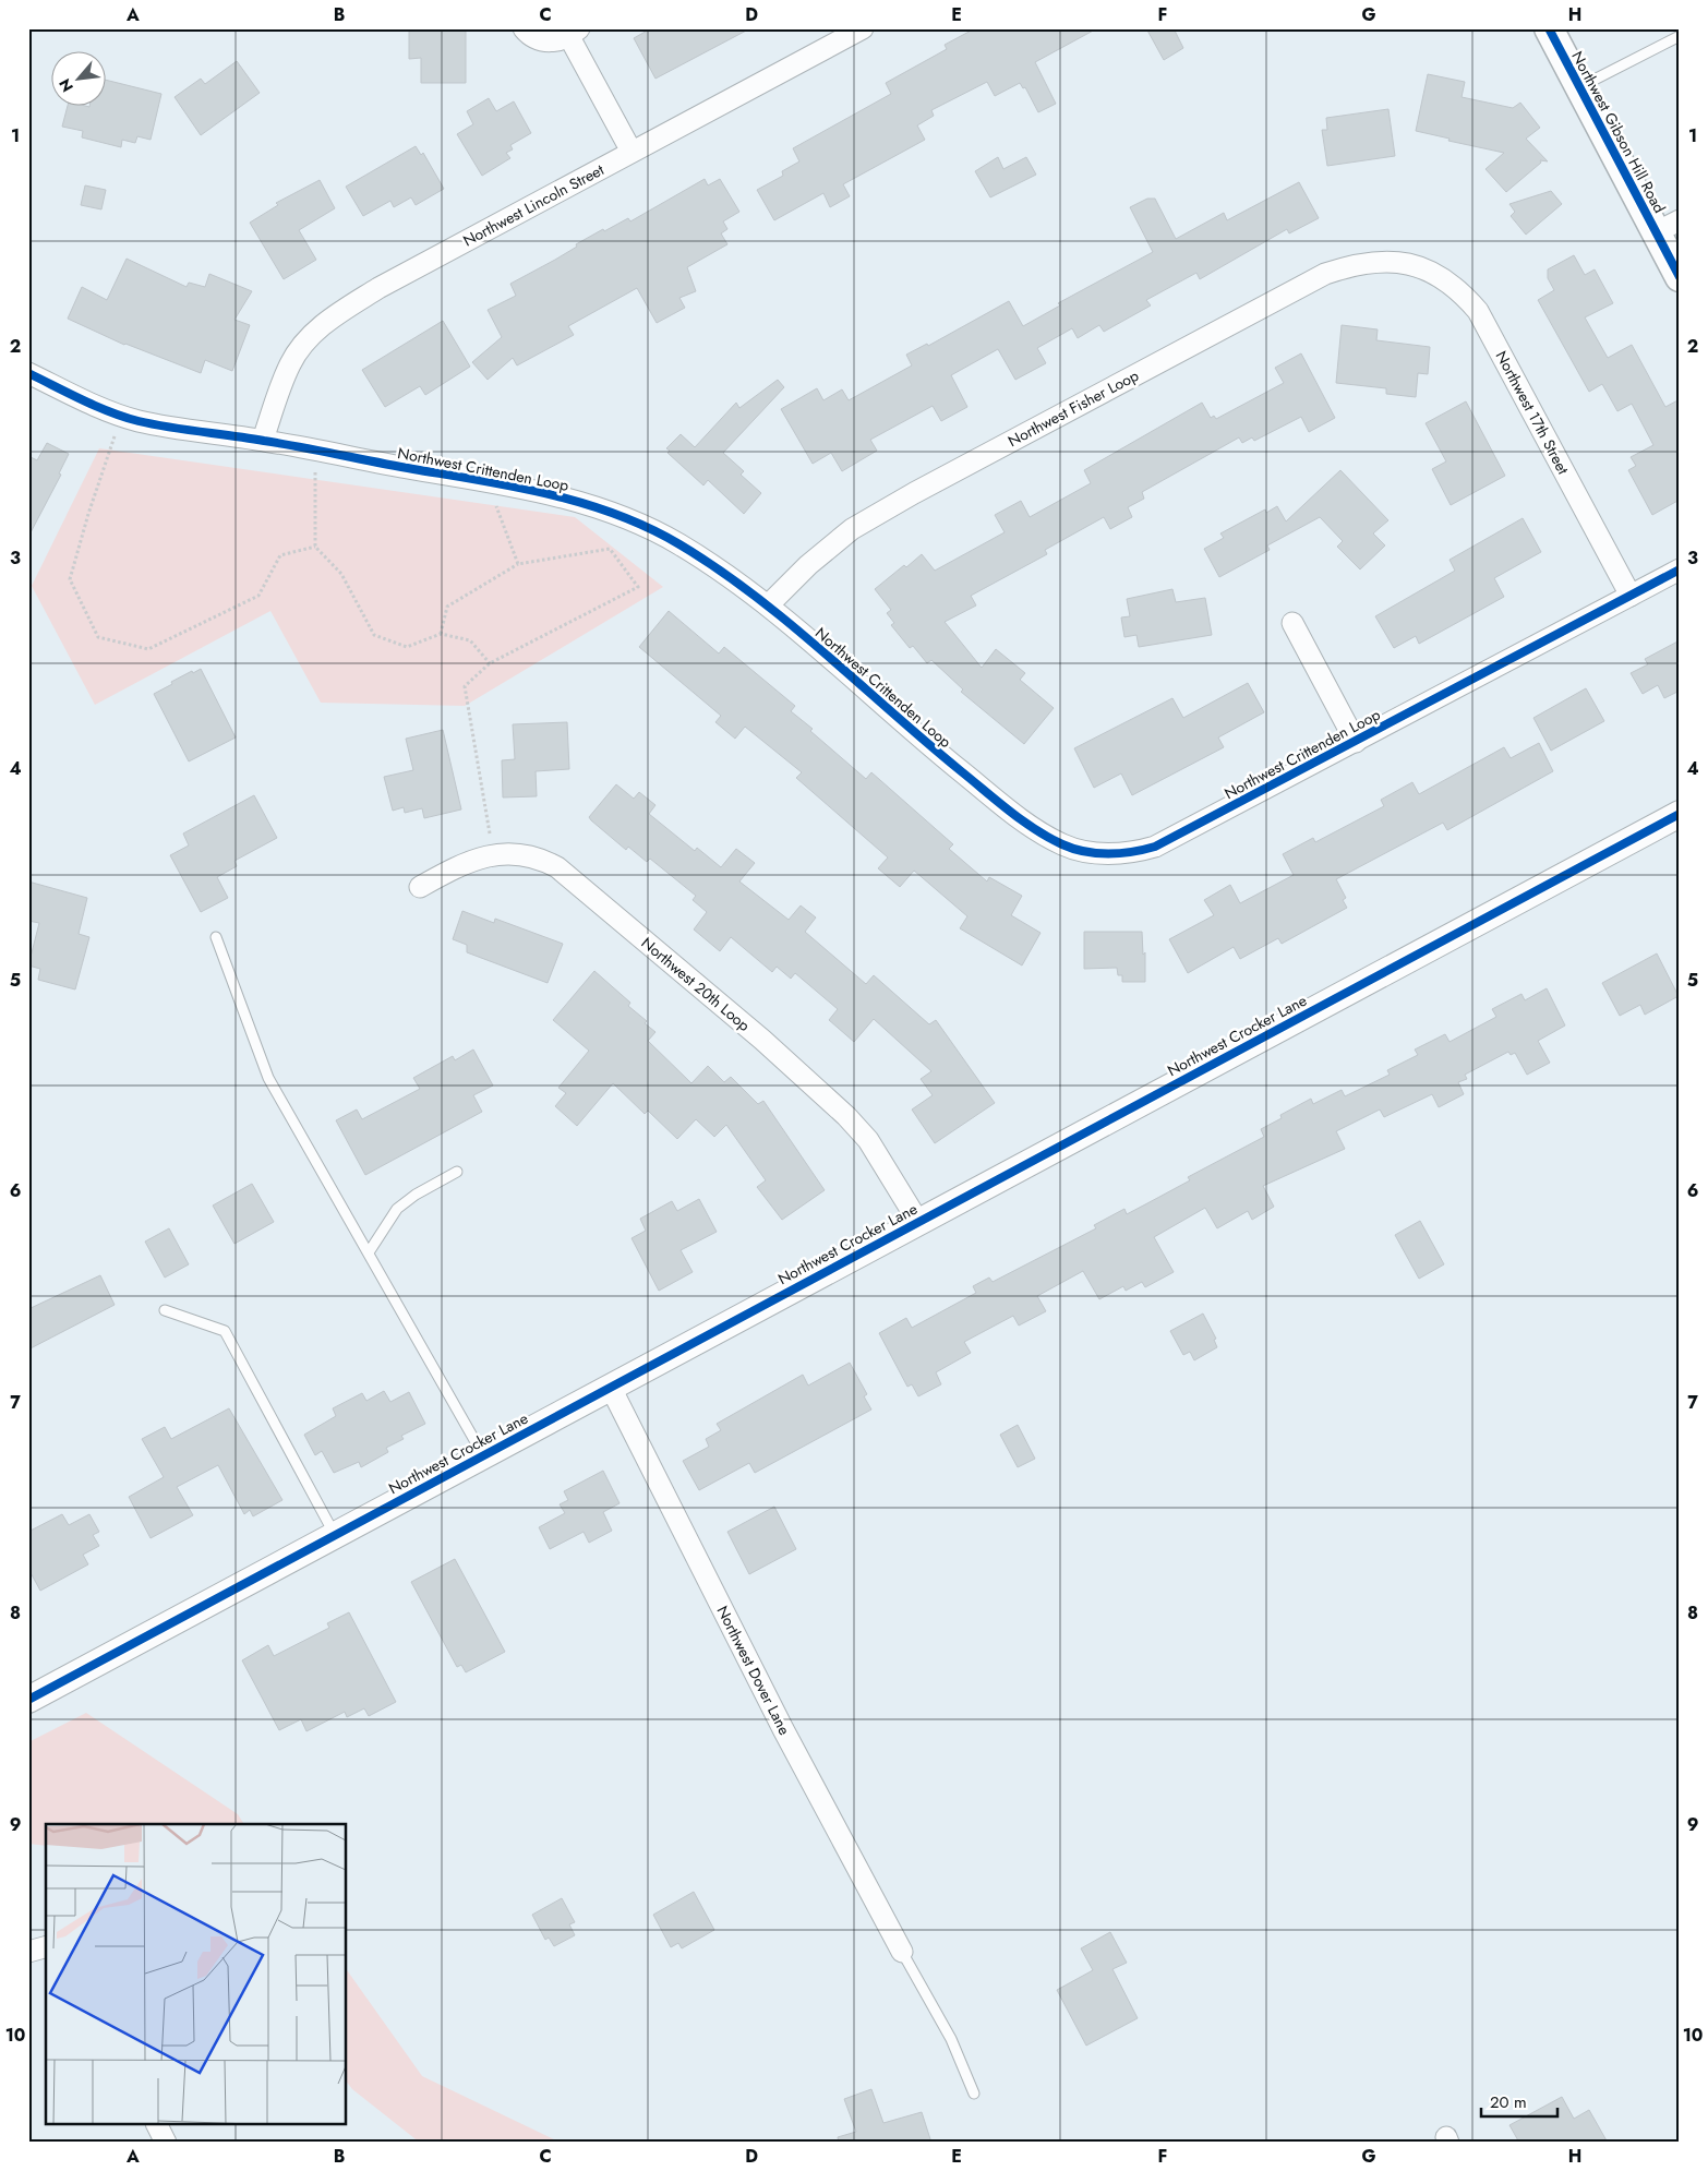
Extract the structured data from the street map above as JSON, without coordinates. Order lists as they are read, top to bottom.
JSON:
{
  "streets": {
    "main road": ["Northwest Gibson Hill Road"],
    "street": [
      "Northwest Lincoln Street",
      "Northwest Fisher Loop",
      "Northwest 17th Street",
      "Northwest Crittenden Loop",
      "Northwest 20th Loop",
      "Northwest Crocker Lane",
      "Northwest Dover Lane"
    ]
  },
  "crossings": [
    ["Northwest Lincoln Street", "Northwest Crittenden Loop"],
    ["Northwest Fisher Loop", "Northwest 17th Street"],
    ["Northwest Fisher Loop", "Northwest Crittenden Loop"],
    ["Northwest 17th Street", "Northwest Crittenden Loop"],
    ["Northwest 20th Loop", "Northwest Crocker Lane"],
    ["Northwest Crocker Lane", "Northwest Dover Lane"]
  ],
  "scale_bar": "20 m",
  "north": "bottom left",
  "grid": {
    "columns": [
      "A",
      "B",
      "C",
      "D",
      "E",
      "F",
      "G",
      "H"
    ],
    "rows": [
      "1",
      "2",
      "3",
      "4",
      "5",
      "6",
      "7",
      "8",
      "9",
      "10"
    ]
  }
}
